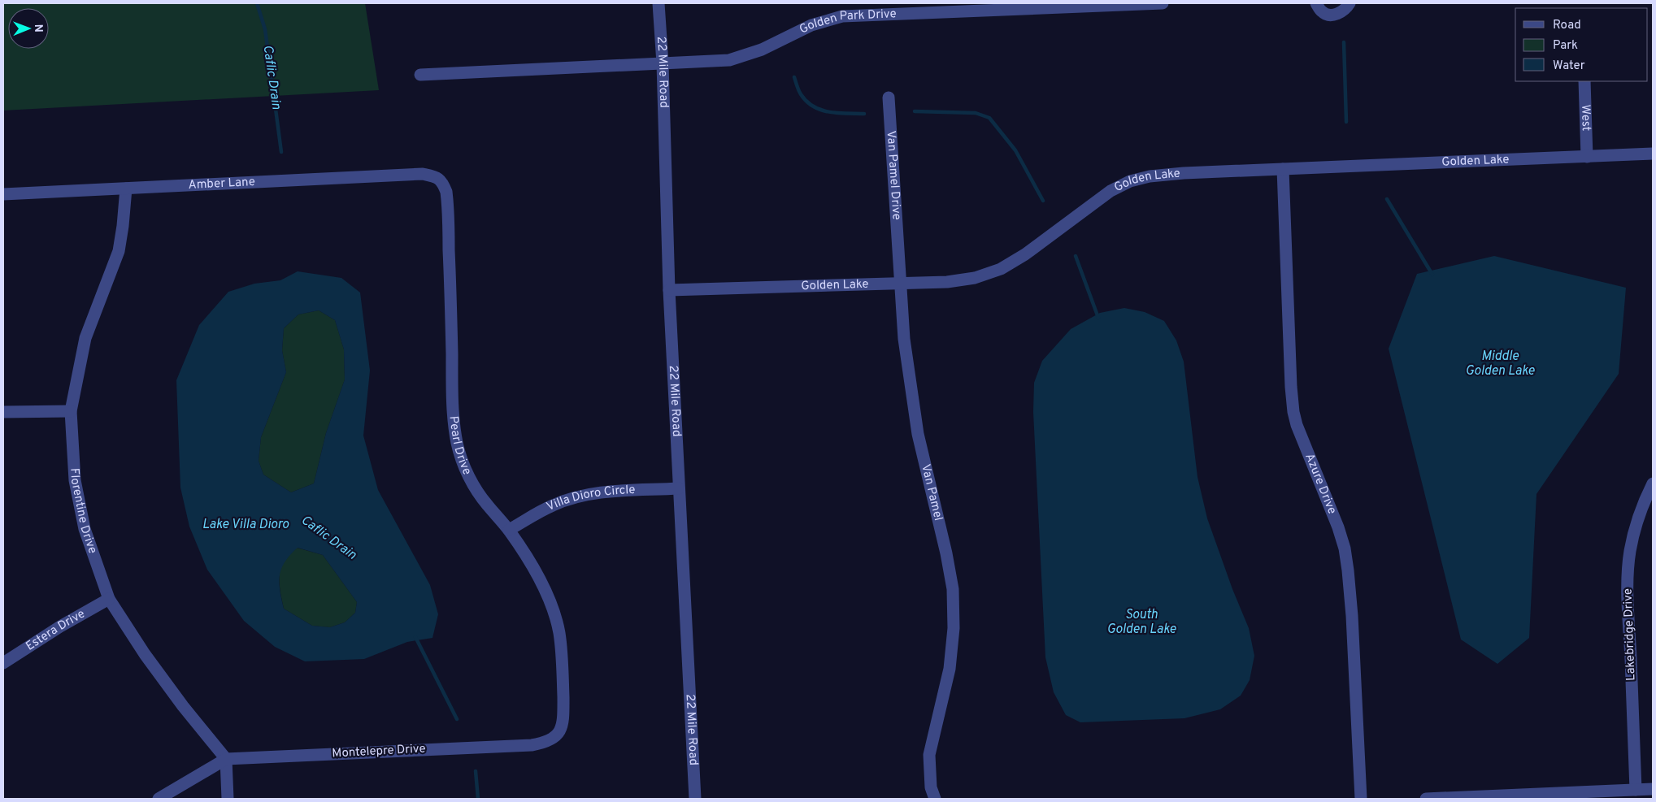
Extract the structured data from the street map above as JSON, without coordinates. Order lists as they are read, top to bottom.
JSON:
{
  "streets": {
    "street": [
      "Golden Park Drive",
      "22 Mile Road",
      "West",
      "Golden Lake",
      "Van Pamel Drive",
      "Amber Lane",
      "Pearl Drive",
      "Azure Drive",
      "Van Pamel",
      "Villa Dioro Circle",
      "Florentine Drive",
      "Estera Drive",
      "Lakebridge Drive",
      "Montelepre Drive"
    ]
  },
  "crossings": [
    ["Golden Park Drive", "22 Mile Road"],
    ["22 Mile Road", "Golden Lake"],
    ["22 Mile Road", "Villa Dioro Circle"],
    ["West", "Golden Lake"],
    ["Golden Lake", "Azure Drive"],
    ["Golden Lake", "Van Pamel"],
    ["Van Pamel Drive", "Van Pamel"],
    ["Amber Lane", "Pearl Drive"],
    ["Amber Lane", "Florentine Drive"],
    ["Pearl Drive", "Villa Dioro Circle"],
    ["Pearl Drive", "Montelepre Drive"],
    ["Florentine Drive", "Estera Drive"],
    ["Florentine Drive", "Montelepre Drive"]
  ],
  "water": [
    "Caflic Drain",
    "Middle Golden Lake",
    "Lake Villa Dioro",
    "South Golden Lake"
  ],
  "legend": ["Road", "Park", "Water"],
  "north": "right"
}
